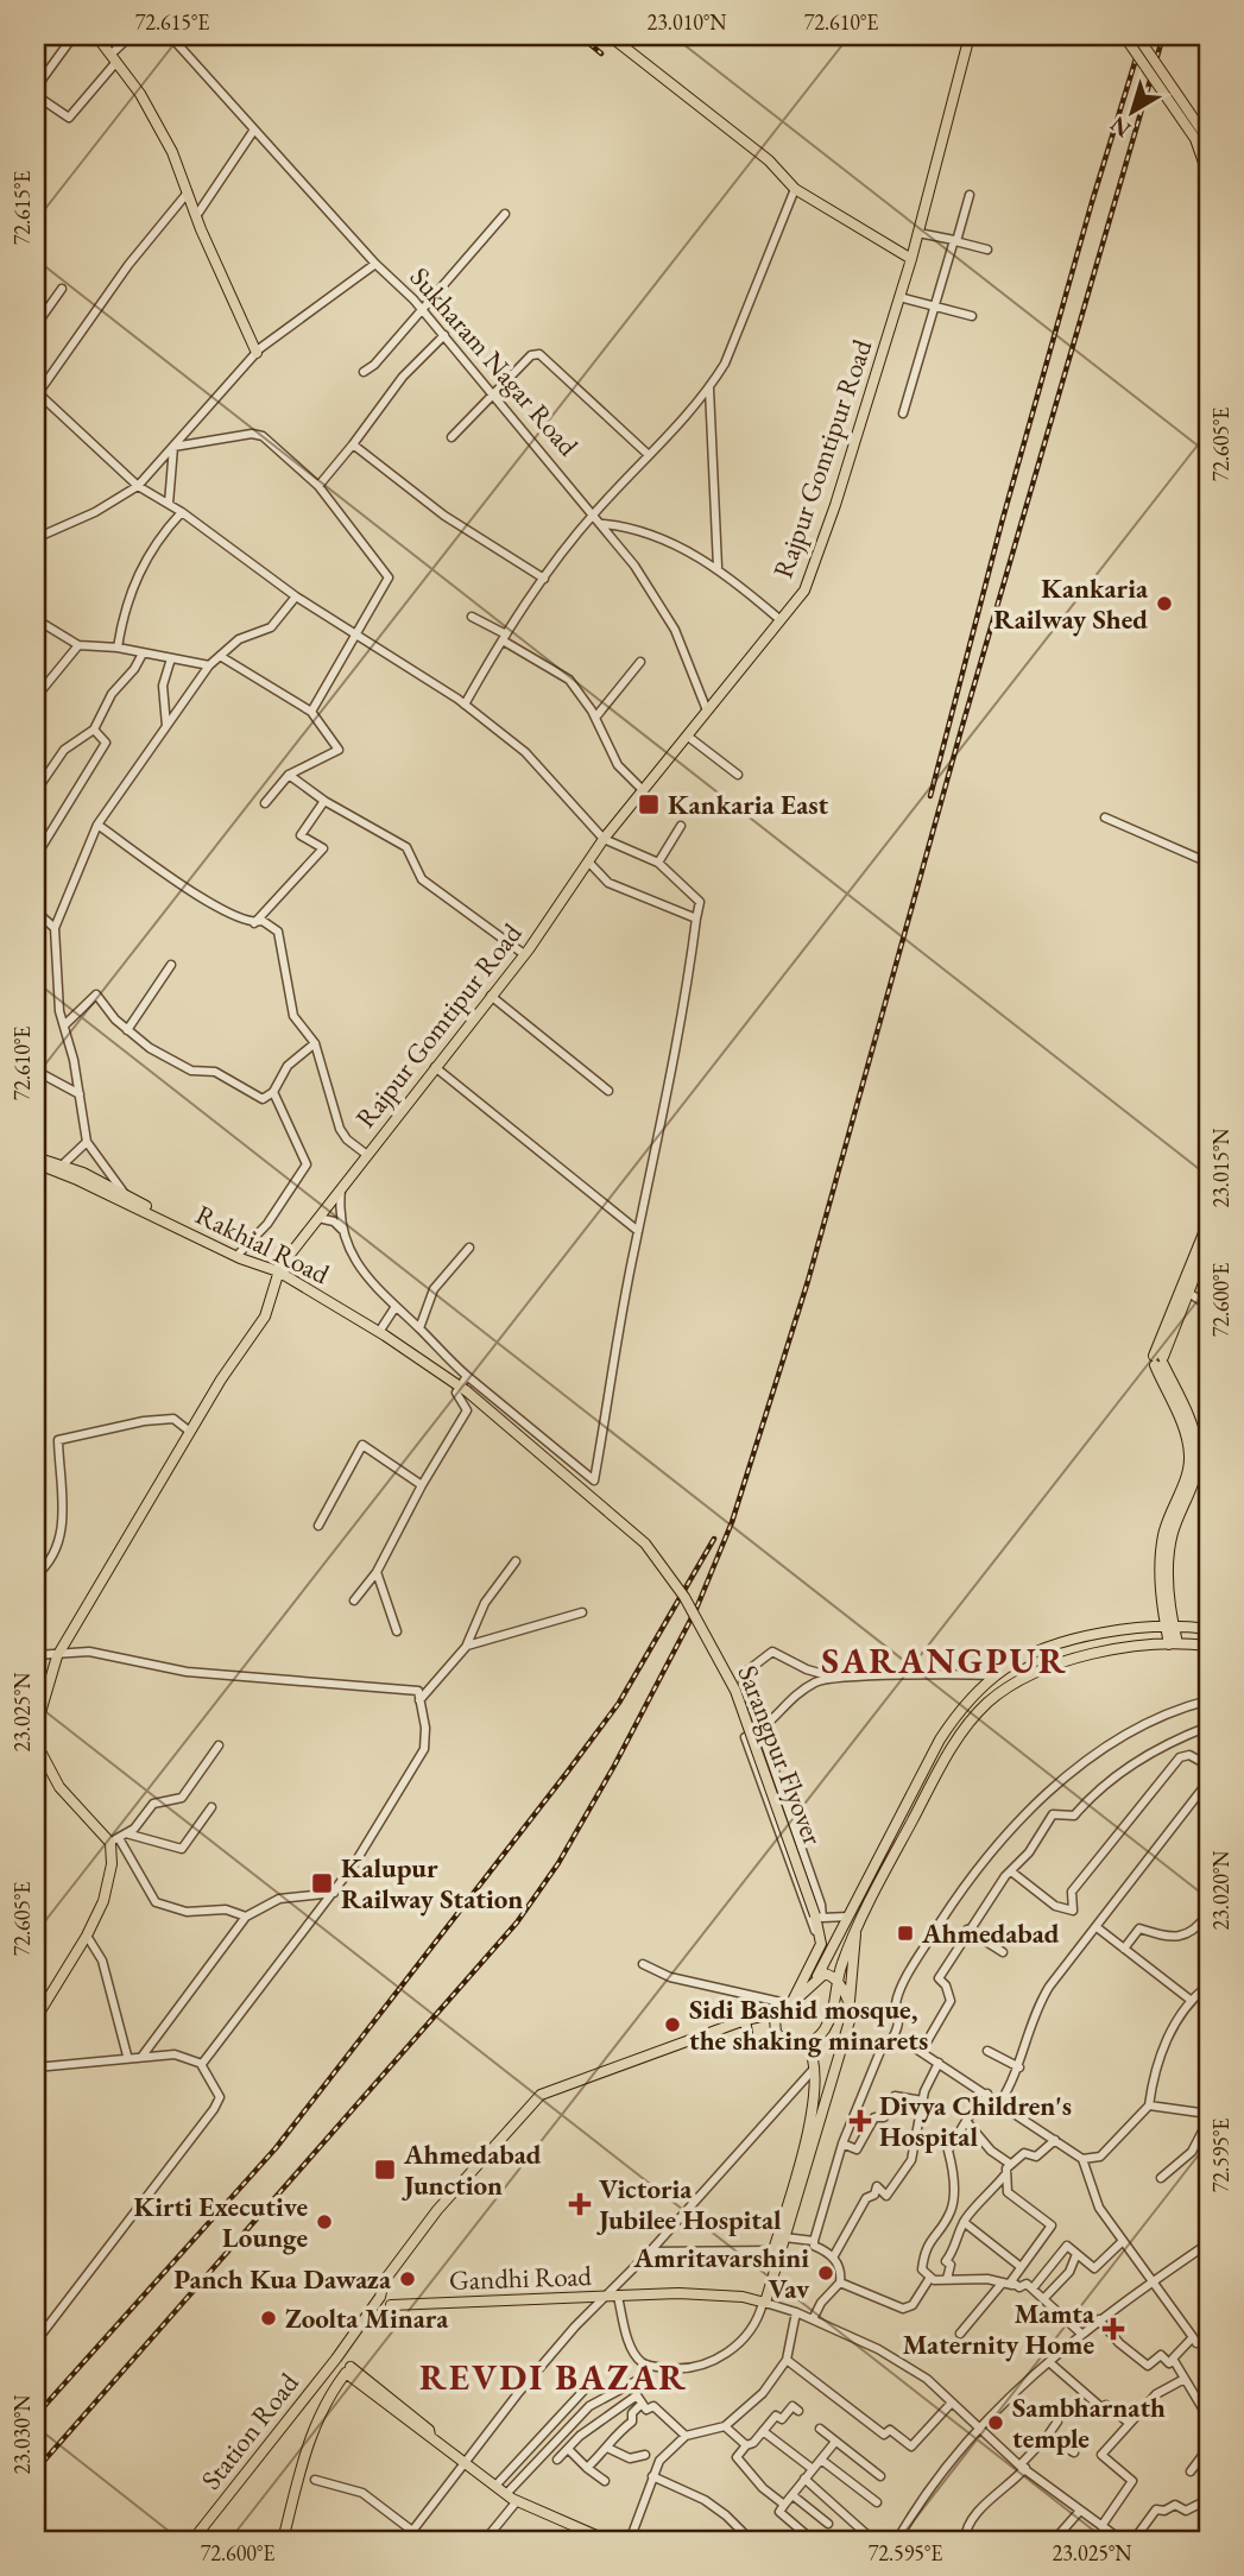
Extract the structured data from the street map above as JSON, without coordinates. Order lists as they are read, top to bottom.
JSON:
{
  "streets": {
    "main road": [
      "Rajpur Gomtipur Road",
      "Rakhial Road",
      "Sarangpur Flyover",
      "Gandhi Road",
      "Station Road"
    ],
    "street": ["Sukharam Nagar Road"]
  },
  "crossings": [
    ["Sukharam Nagar Road", "Rajpur Gomtipur Road"],
    ["Rajpur Gomtipur Road", "Rakhial Road"],
    ["Rakhial Road", "Sarangpur Flyover"]
  ],
  "districts": ["SARANGPUR", "REVDI BAZAR"],
  "places": {
    "other": [
      "Kankaria Railway Shed",
      "Sidi Bashid mosque, the shaking minarets",
      "Kirti Executive Lounge",
      "Amritavarshini Vav",
      "Panch Kua Dawaza",
      "Zoolta Minara",
      "Sambharnath temple"
    ],
    "transit": [
      "Kankaria East",
      "Kalupur Railway Station",
      "Ahmedabad",
      "Ahmedabad Junction"
    ],
    "health": ["Divya Children's Hospital", "Victoria Jubilee Hospital", "Mamta Maternity Home"]
  },
  "north": "bottom left",
  "coordinates": [
    "72.615°E",
    "23.010°N",
    "72.610°E",
    "72.605°E",
    "23.015°N",
    "72.600°E",
    "23.025°N",
    "23.020°N",
    "72.595°E",
    "23.030°N"
  ]
}
